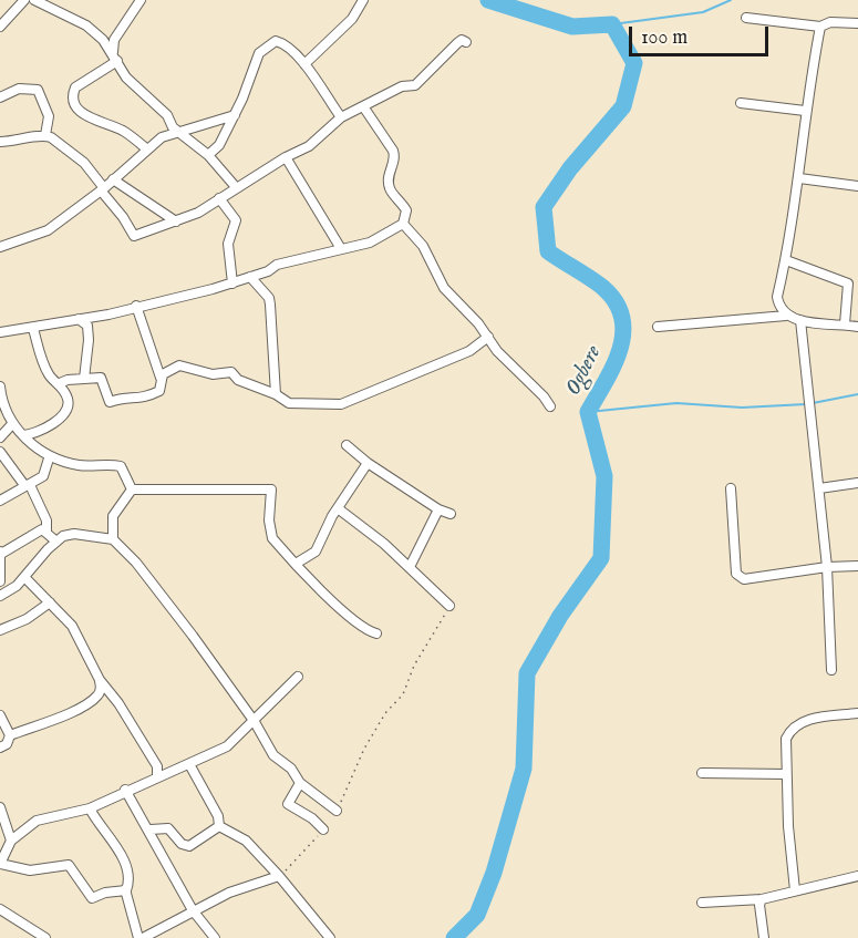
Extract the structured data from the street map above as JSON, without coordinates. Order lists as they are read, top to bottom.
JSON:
{
  "water": ["Ogbere"],
  "scale_bar": "100 m"
}
